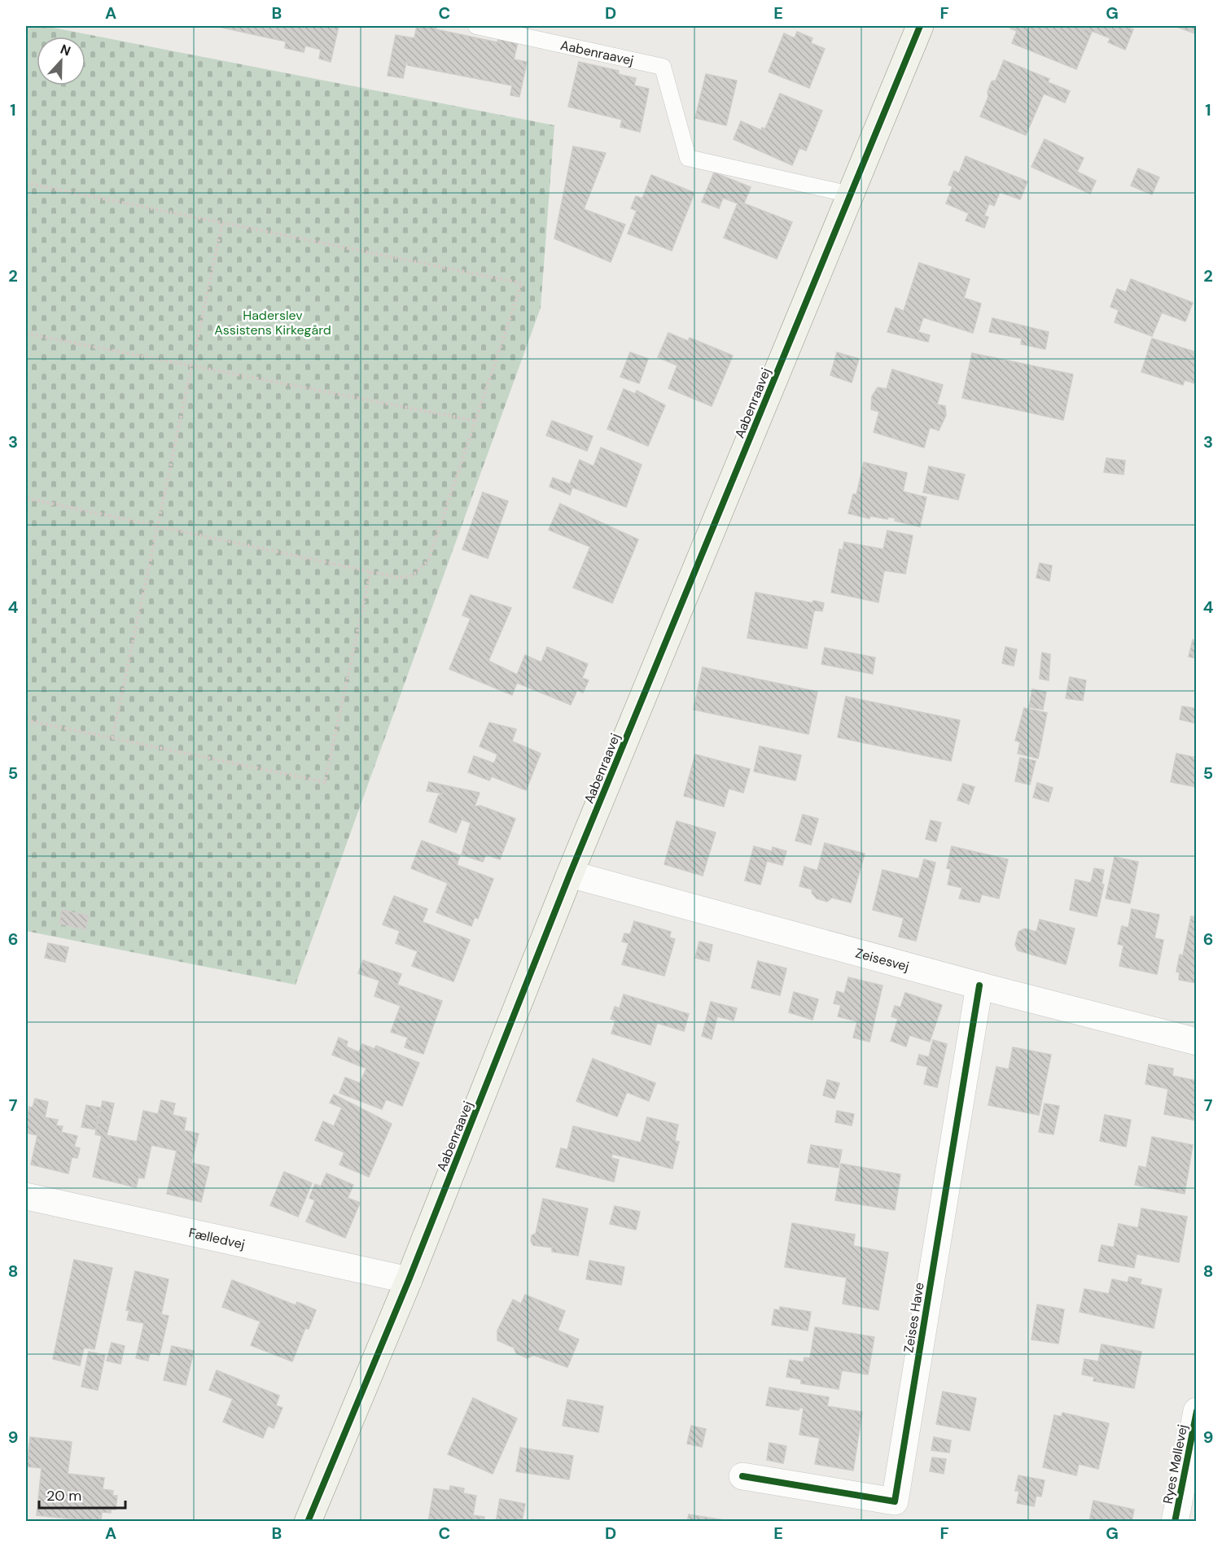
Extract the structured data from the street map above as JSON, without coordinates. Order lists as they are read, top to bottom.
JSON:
{
  "streets": {
    "street": [
      "Aabenraavej",
      "Zeisesvej",
      "Fælledvej",
      "Zeises Have",
      "Ryes Møllevej"
    ]
  },
  "crossings": [
    ["Aabenraavej", "Zeisesvej"],
    ["Aabenraavej", "Fælledvej"],
    ["Zeisesvej", "Zeises Have"]
  ],
  "parks": ["Haderslev Assistens Kirkegård"],
  "scale_bar": "20 m",
  "north": "top",
  "grid": {
    "columns": [
      "A",
      "B",
      "C",
      "D",
      "E",
      "F",
      "G"
    ],
    "rows": [
      "1",
      "2",
      "3",
      "4",
      "5",
      "6",
      "7",
      "8",
      "9"
    ]
  }
}
